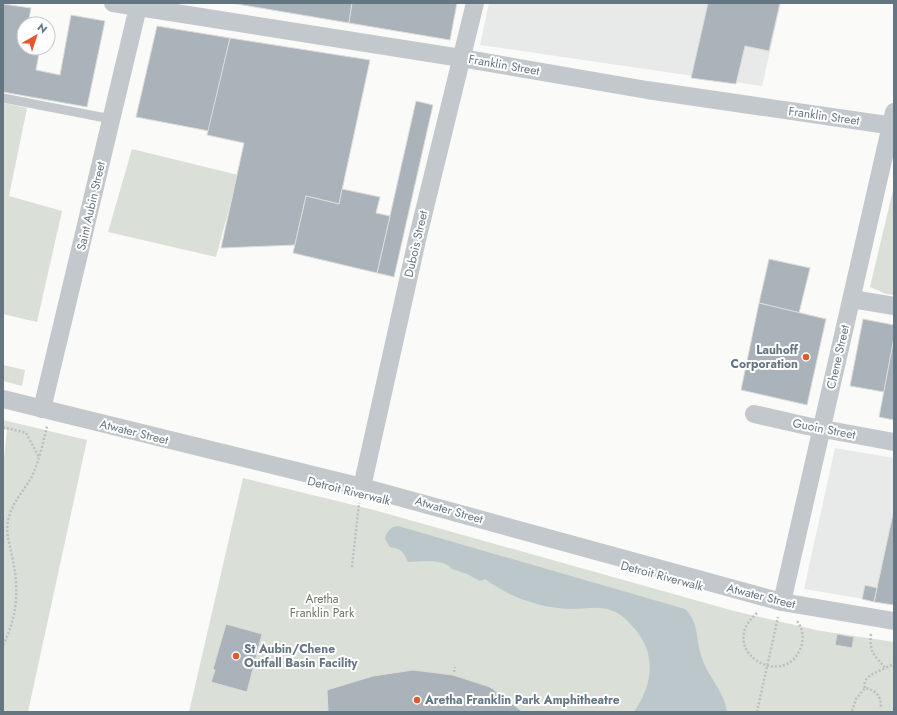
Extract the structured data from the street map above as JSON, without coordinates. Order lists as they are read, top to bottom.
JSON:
{
  "streets": {
    "street": [
      "Franklin Street",
      "Saint Aubin Street",
      "Dubois Street",
      "Chene Street",
      "Guoin Street",
      "Atwater Street"
    ],
    "path": ["Detroit Riverwalk"]
  },
  "crossings": [
    ["Franklin Street", "Saint Aubin Street"],
    ["Franklin Street", "Dubois Street"],
    ["Franklin Street", "Chene Street"],
    ["Saint Aubin Street", "Atwater Street"],
    ["Dubois Street", "Atwater Street"],
    ["Dubois Street", "Detroit Riverwalk"],
    ["Chene Street", "Guoin Street"],
    ["Chene Street", "Atwater Street"],
    ["Atwater Street", "Detroit Riverwalk"]
  ],
  "parks": ["Aretha Franklin Park"],
  "places": ["Lauhoff Corporation", "St Aubin/Chene Outfall Basin Facility", "Aretha Franklin Park Amphitheatre"],
  "north": "top right"
}
